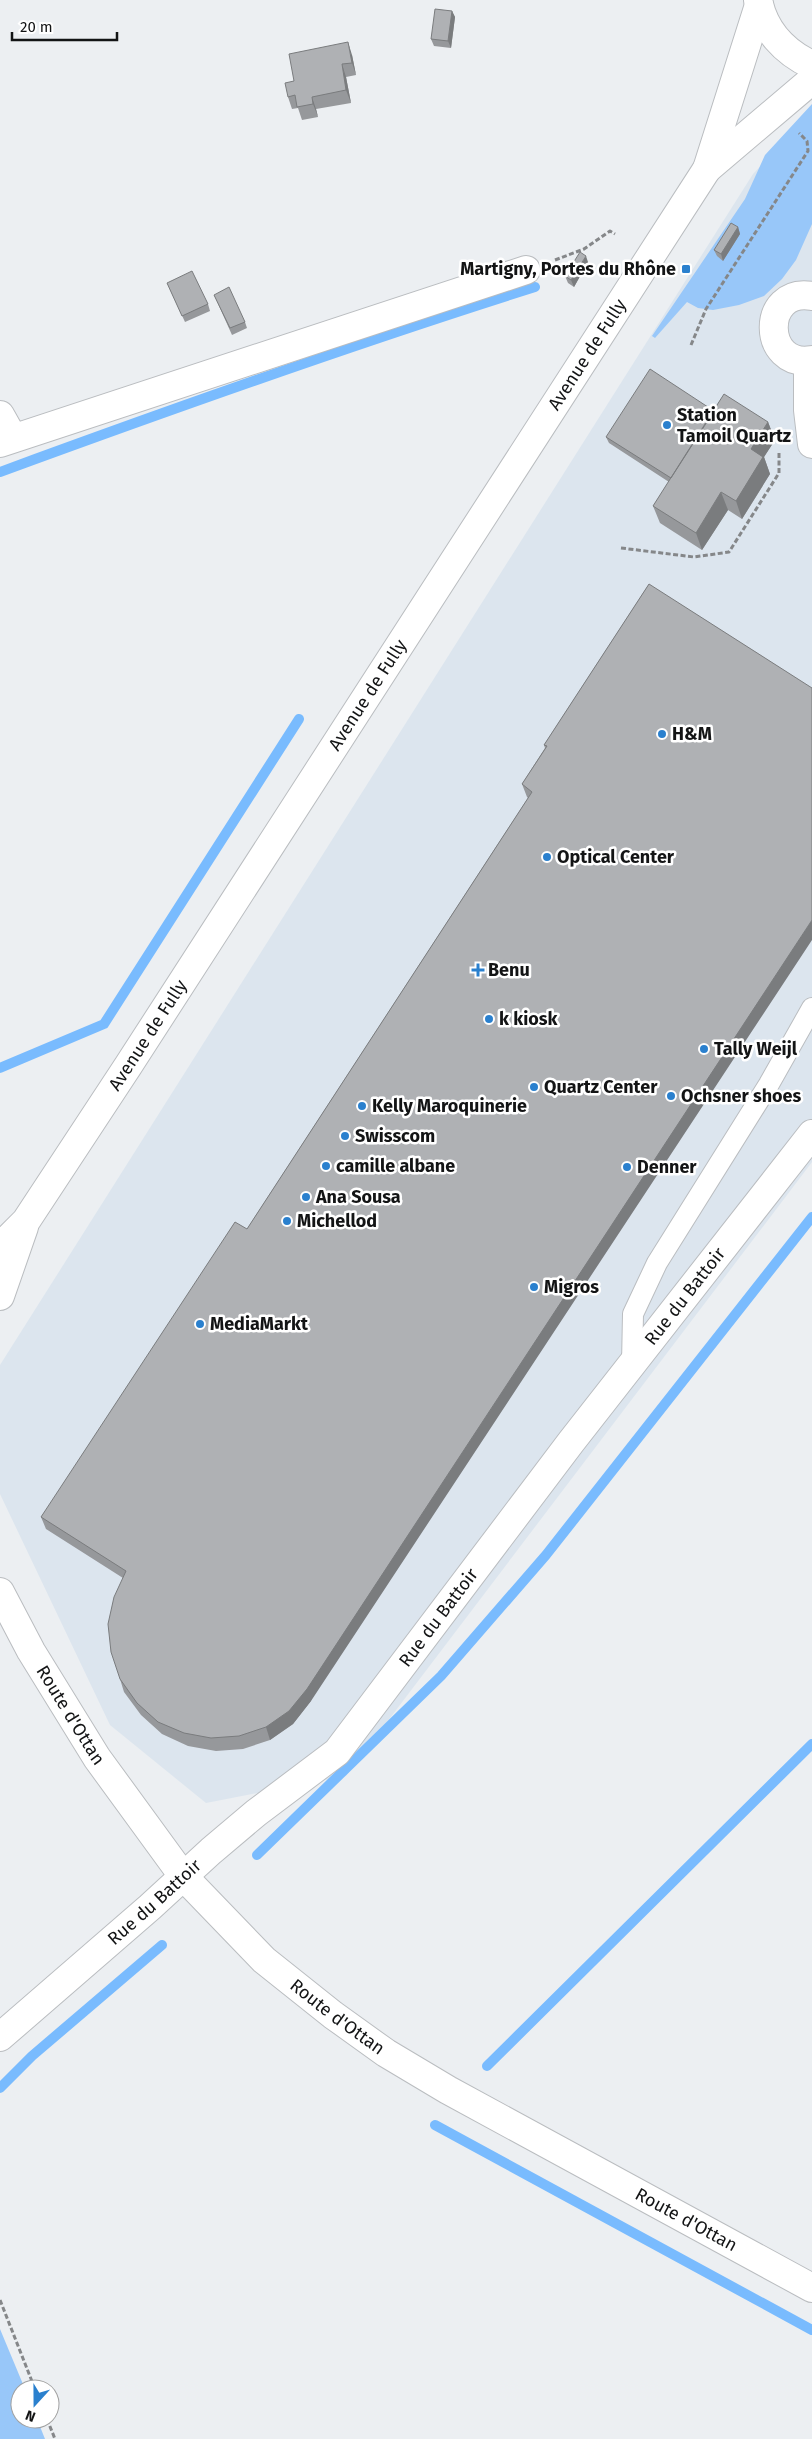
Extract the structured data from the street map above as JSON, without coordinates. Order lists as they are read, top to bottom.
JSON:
{
  "streets": {
    "street": ["Avenue de Fully", "Rue du Battoir", "Route d'Ottan"]
  },
  "crossings": [
    ["Rue du Battoir", "Route d'Ottan"]
  ],
  "places": {
    "transit": ["Martigny, Portes du Rhône"],
    "other": [
      "Station Tamoil Quartz",
      "H&M",
      "Optical Center",
      "k kiosk",
      "Tally Weijl",
      "Quartz Center",
      "Ochsner shoes",
      "Kelly Maroquinerie",
      "Swisscom",
      "camille albane",
      "Denner",
      "Ana Sousa",
      "Michellod",
      "Migros",
      "MediaMarkt"
    ],
    "health": ["Benu"]
  },
  "scale_bar": "20 m",
  "north": "bottom"
}
